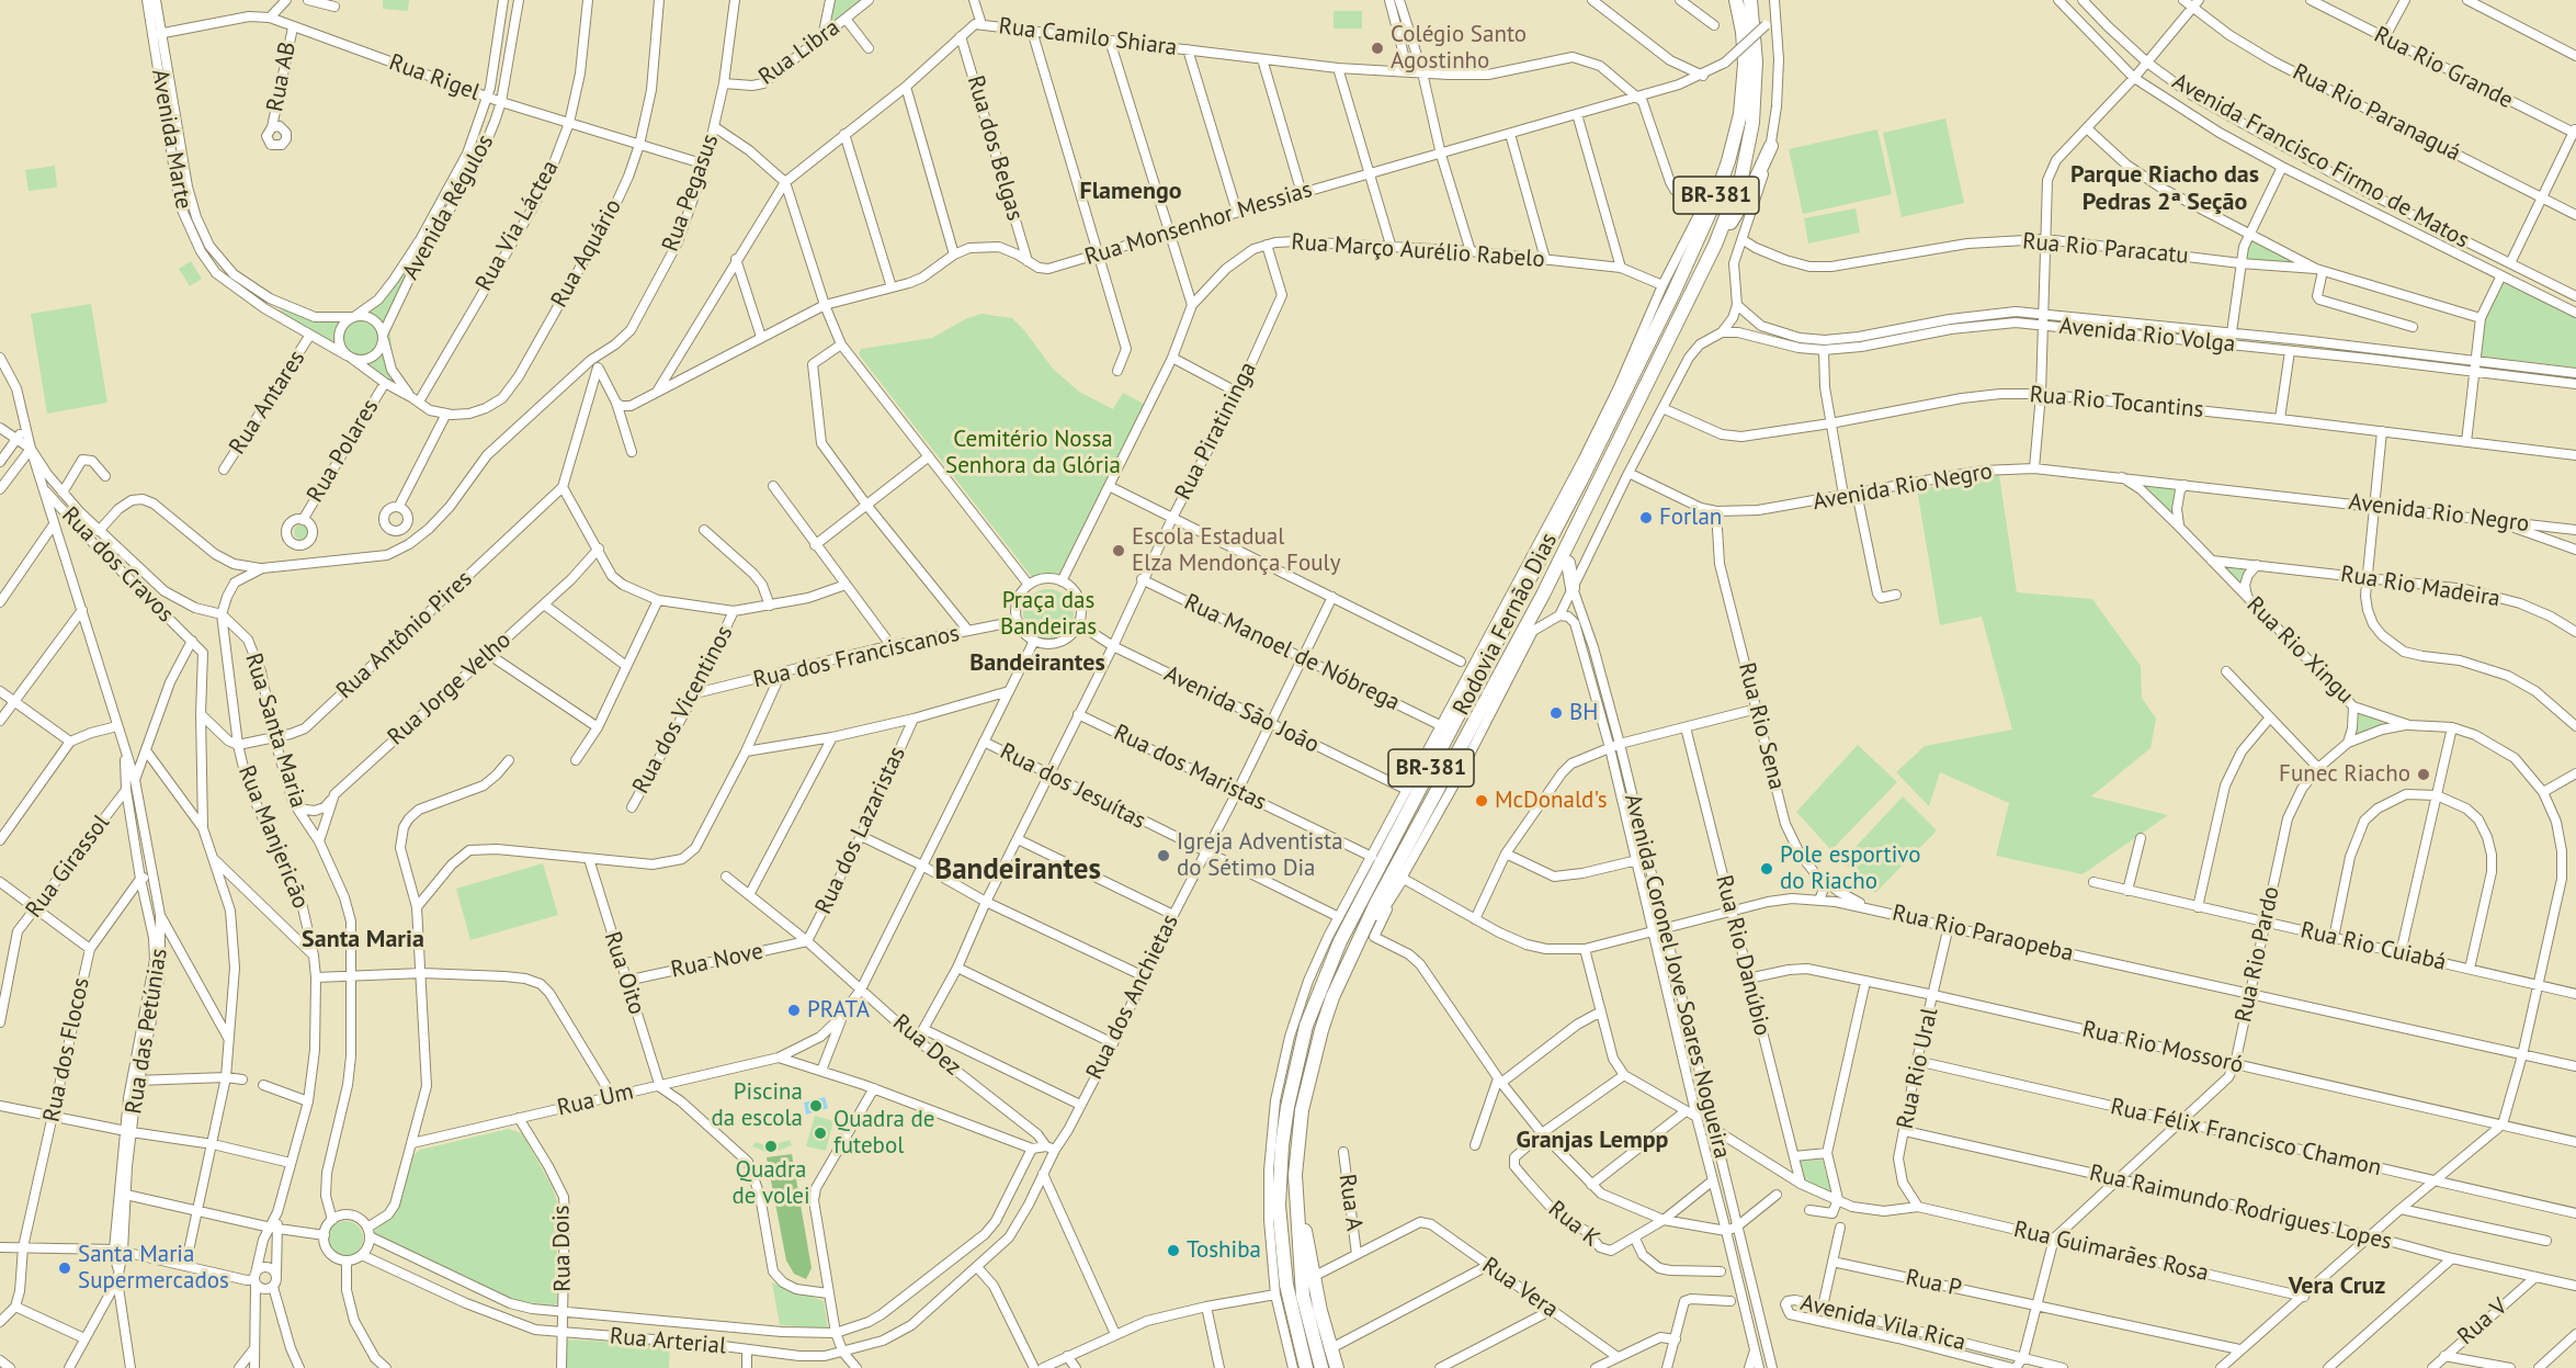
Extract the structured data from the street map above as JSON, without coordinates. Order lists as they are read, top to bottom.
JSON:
{
  "streets": {
    "highway": ["BR-381", "Rodovia Fernão Dias"],
    "street": [
      "Rua Camilo Shiara",
      "Rua Libra",
      "Rua Rio Grande",
      "Rua AB",
      "Rua Rigel",
      "Rua Rio Paranaguá",
      "Avenida Marte",
      "Rua dos Belgas",
      "Avenida Francisco Firmo de Matos",
      "Rua Pegasus",
      "Avenida Régulos",
      "Rua Monsenhor Messias",
      "Rua Via Láctea",
      "Rua Rio Paracatu",
      "Rua Março Aurélio Rabelo",
      "Rua Aquário",
      "Avenida Rio Volga",
      "Rua Antares",
      "Rua Rio Tocantins",
      "Rua Piratininga",
      "Rua Polares",
      "Avenida Rio Negro",
      "Rua dos Cravos",
      "Rua Rio Madeira",
      "Rua Antônio Pires",
      "Rua Rio Xingu",
      "Rua Manoel de Nóbrega",
      "Rua dos Franciscanos",
      "Rua Jorge Velho",
      "Rua dos Vicentinos",
      "Avenida São João",
      "Rua Rio Sena",
      "Rua Santa Maria",
      "Rua dos Maristas",
      "Rua dos Jesuítas",
      "Rua dos Lazaristas",
      "Rua Manjericão",
      "Rua Girassol",
      "Rua Rio Paraopeba",
      "Rua Rio Cuiabá",
      "Rua Rio Pardo",
      "Rua Rio Danúbio",
      "Rua Nove",
      "Rua Oito",
      "Avenida Coronel Jove Soares Nogueira",
      "Rua dos Anchietas",
      "Rua das Petúnias",
      "Rua Dez",
      "Rua Rio Mossoró",
      "Rua dos Flocos",
      "Rua Rio Ural",
      "Rua Um",
      "Rua Félix Francisco Chamon",
      "Rua A",
      "Rua Raimundo Rodrigues Lopes",
      "Rua K",
      "Rua Dois",
      "Rua Guimarães Rosa",
      "Rua P",
      "Rua Vera",
      "Rua V",
      "Avenida Vila Rica",
      "Rua Arterial"
    ]
  },
  "crossings": [
    ["Rua Camilo Shiara", "Rua dos Belgas"],
    ["Rua Camilo Shiara", "Rua Monsenhor Messias"],
    ["Rua Libra", "Rua Pegasus"],
    ["Rua AB", "Rua Rigel"],
    ["Rua Rigel", "Avenida Marte"],
    ["Rua Rigel", "Rua Pegasus"],
    ["Rua Rigel", "Avenida Régulos"],
    ["Rua Rigel", "Rua Via Láctea"],
    ["Rua Rigel", "Rua Aquário"],
    ["Avenida Marte", "Avenida Régulos"],
    ["Avenida Marte", "Rua Via Láctea"],
    ["Avenida Marte", "Rua Aquário"],
    ["Avenida Marte", "Rua Antares"],
    ["Avenida Marte", "Rua Polares"],
    ["Rua dos Belgas", "Rua Monsenhor Messias"],
    ["BR-381", "Rua Monsenhor Messias"],
    ["BR-381", "Rua Rio Paracatu"],
    ["BR-381", "Avenida Rio Volga"],
    ["BR-381", "Rodovia Fernão Dias"],
    ["BR-381", "Rua Rio Paraopeba"],
    ["Rua Via Láctea", "Rua Aquário"],
    ["Rua Março Aurélio Rabelo", "Rua Piratininga"],
    ["Rua Março Aurélio Rabelo", "Rodovia Fernão Dias"],
    ["Avenida Rio Volga", "Rodovia Fernão Dias"],
    ["Rua Rio Tocantins", "Rodovia Fernão Dias"],
    ["Rua Piratininga", "Rua Manoel de Nóbrega"],
    ["Rua Piratininga", "Avenida São João"],
    ["Rua Piratininga", "Rua dos Maristas"],
    ["Rua Piratininga", "Rua dos Jesuítas"],
    ["Rua Piratininga", "Rua Dez"],
    ["Avenida Rio Negro", "Rodovia Fernão Dias"],
    ["Avenida Rio Negro", "Rua Rio Xingu"],
    ["Avenida Rio Negro", "Rua Rio Sena"],
    ["Rua dos Cravos", "Rua Santa Maria"],
    ["Rua dos Cravos", "Rua das Petúnias"],
    ["Rua Rio Madeira", "Rua Rio Xingu"],
    ["Rodovia Fernão Dias", "Rua Manoel de Nóbrega"],
    ["Rodovia Fernão Dias", "Avenida São João"],
    ["Rodovia Fernão Dias", "Rua dos Maristas"],
    ["Rodovia Fernão Dias", "Rua dos Jesuítas"],
    ["Rodovia Fernão Dias", "Rua Rio Paraopeba"],
    ["Rodovia Fernão Dias", "Avenida Coronel Jove Soares Nogueira"],
    ["Rua Antônio Pires", "Rua Santa Maria"],
    ["Rua Antônio Pires", "Rua Manjericão"],
    ["Rua Rio Xingu", "Rua Rio Paraopeba"],
    ["Rua Rio Xingu", "Rua Rio Cuiabá"],
    ["Rua Rio Xingu", "Rua Rio Pardo"],
    ["Rua Rio Xingu", "Rua Rio Mossoró"],
    ["Rua Manoel de Nóbrega", "Rua dos Anchietas"],
    ["Rua dos Franciscanos", "Rua dos Vicentinos"],
    ["Rua dos Franciscanos", "Avenida São João"],
    ["Rua Jorge Velho", "Rua Santa Maria"],
    ["Avenida São João", "Rua dos Anchietas"],
    ["Rua Rio Sena", "Rua Rio Paraopeba"],
    ["Rua Santa Maria", "Rua Manjericão"],
    ["Rua Santa Maria", "Rua Arterial"],
    ["Rua dos Maristas", "Rua dos Anchietas"],
    ["Rua dos Jesuítas", "Rua dos Anchietas"],
    ["Rua dos Lazaristas", "Rua Nove"],
    ["Rua dos Lazaristas", "Rua Dez"],
    ["Rua Girassol", "Rua das Petúnias"],
    ["Rua Rio Paraopeba", "Rua Rio Pardo"],
    ["Rua Rio Paraopeba", "Rua Rio Danúbio"],
    ["Rua Rio Paraopeba", "Avenida Coronel Jove Soares Nogueira"],
    ["Rua Rio Paraopeba", "Rua Rio Ural"],
    ["Rua Rio Cuiabá", "Rua Rio Pardo"],
    ["Rua Rio Pardo", "Rua Rio Mossoró"],
    ["Rua Rio Pardo", "Rua Félix Francisco Chamon"],
    ["Rua Rio Pardo", "Rua Raimundo Rodrigues Lopes"],
    ["Rua Rio Pardo", "Rua Guimarães Rosa"],
    ["Rua Rio Danúbio", "Rua Rio Mossoró"],
    ["Rua Nove", "Rua Oito"],
    ["Rua Nove", "Rua Dez"],
    ["Rua Oito", "Rua Um"],
    ["Avenida Coronel Jove Soares Nogueira", "Rua K"],
    ["Rua dos Anchietas", "Rua Dez"],
    ["Rua dos Anchietas", "Rua Arterial"],
    ["Rua das Petúnias", "Rua dos Flocos"],
    ["Rua Dez", "Rua Arterial"],
    ["Rua Rio Mossoró", "Rua Rio Ural"],
    ["Rua Rio Ural", "Rua Félix Francisco Chamon"],
    ["Rua Rio Ural", "Rua Raimundo Rodrigues Lopes"],
    ["Rua Rio Ural", "Rua Guimarães Rosa"],
    ["Rua Um", "Rua Dois"],
    ["Rua A", "Rua Vera"],
    ["Rua Raimundo Rodrigues Lopes", "Rua V"],
    ["Rua Dois", "Rua Arterial"]
  ],
  "districts": [
    "Parque Riacho das Pedras 2ª Seção",
    "Flamengo",
    "Bandeirantes",
    "Bandeirantes",
    "Santa Maria",
    "Granjas Lempp",
    "Vera Cruz"
  ],
  "parks": ["Cemitério Nossa Senhora da Glória", "Praça das Bandeiras"],
  "places": [
    "Colégio Santo Agostinho",
    "Forlan",
    "Escola Estadual Elza Mendonça Fouly",
    "BH",
    "Funec Riacho",
    "McDonald's",
    "Igreja Adventista do Sétimo Dia",
    "Pole esportivo do Riacho",
    "PRATA",
    "Piscina da escola",
    "Quadra de futebol",
    "Quadra de volei",
    "Toshiba",
    "Santa Maria Supermercados"
  ]
}
